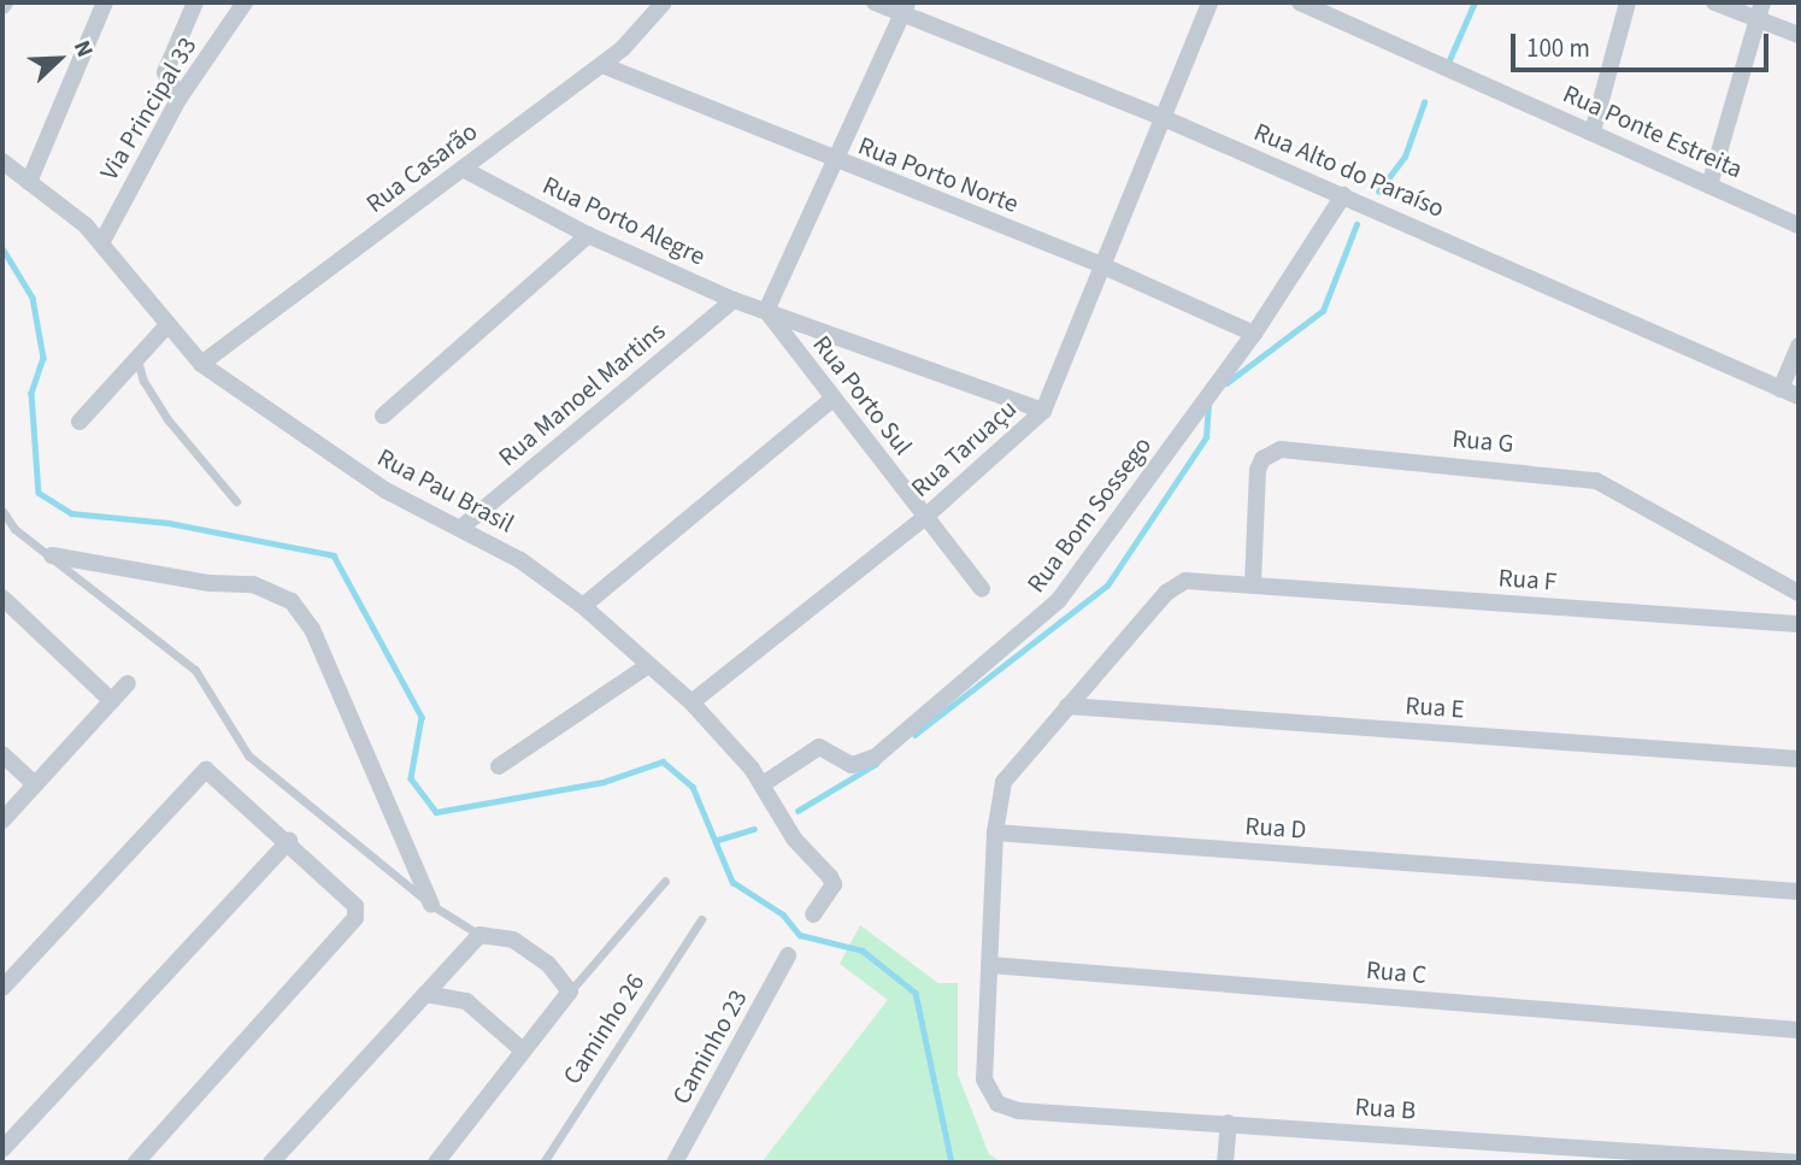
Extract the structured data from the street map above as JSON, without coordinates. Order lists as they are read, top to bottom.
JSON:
{
  "streets": {
    "street": [
      "Via Principal 33",
      "Rua Ponte Estreita",
      "Rua Casarão",
      "Rua Alto do Paraíso",
      "Rua Porto Norte",
      "Rua Porto Alegre",
      "Rua Manoel Martins",
      "Rua Porto Sul",
      "Rua G",
      "Rua Taruaçu",
      "Rua Pau Brasil",
      "Rua Bom Sossego",
      "Rua F",
      "Rua E",
      "Rua D",
      "Rua C",
      "Caminho 23",
      "Rua B"
    ],
    "lane": ["Caminho 26"]
  },
  "crossings": [
    ["Via Principal 33", "Rua Pau Brasil"],
    ["Rua Casarão", "Rua Porto Norte"],
    ["Rua Casarão", "Rua Porto Alegre"],
    ["Rua Casarão", "Rua Pau Brasil"],
    ["Rua Alto do Paraíso", "Rua Taruaçu"],
    ["Rua Alto do Paraíso", "Rua Bom Sossego"],
    ["Rua Porto Norte", "Rua Taruaçu"],
    ["Rua Porto Norte", "Rua Bom Sossego"],
    ["Rua Porto Alegre", "Rua Manoel Martins"],
    ["Rua Porto Alegre", "Rua Porto Sul"],
    ["Rua Porto Alegre", "Rua Taruaçu"],
    ["Rua Manoel Martins", "Rua Pau Brasil"],
    ["Rua Porto Sul", "Rua Taruaçu"],
    ["Rua G", "Rua F"],
    ["Rua Taruaçu", "Rua Pau Brasil"],
    ["Rua Pau Brasil", "Rua Bom Sossego"],
    ["Rua C", "Rua B"]
  ],
  "scale_bar": "100 m",
  "north": "top right"
}
